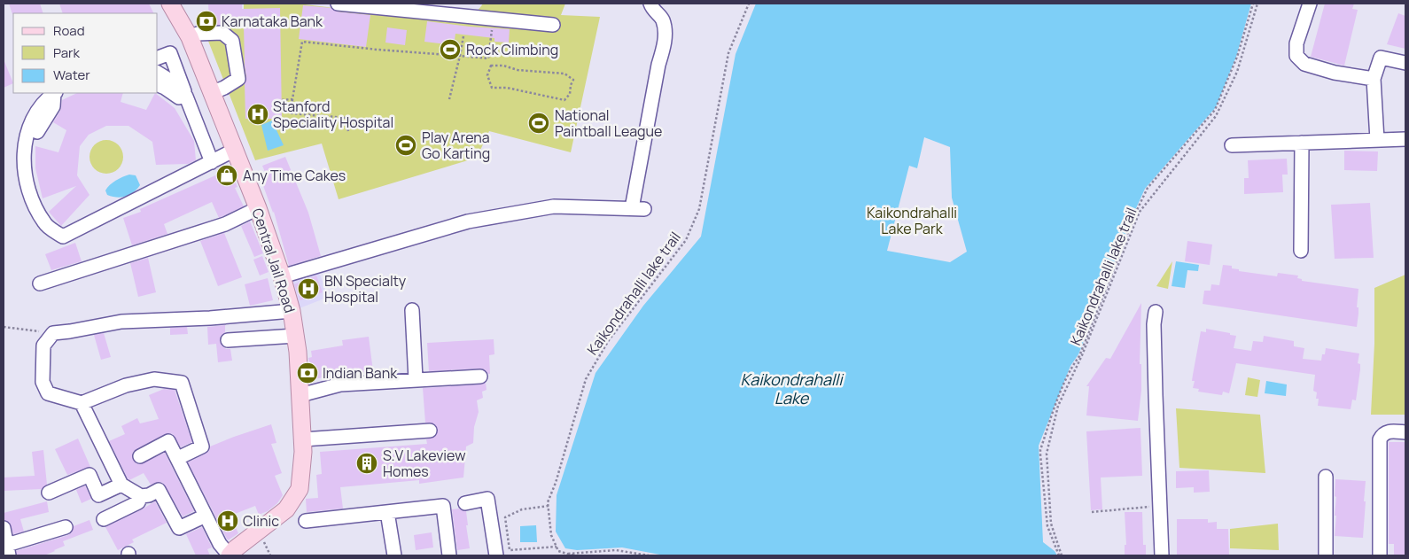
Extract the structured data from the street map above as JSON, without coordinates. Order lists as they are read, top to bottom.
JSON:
{
  "streets": {
    "main road": ["Central Jail Road"],
    "path": ["Kaikondrahalli lake trail"]
  },
  "water": ["Kaikondrahalli Lake"],
  "parks": ["Kaikondrahalli Lake Park"],
  "places": {
    "bank": ["Karnataka Bank", "Indian Bank"],
    "sports": ["Rock Climbing", "National Paintball League", "Play Arena Go Karting"],
    "hospital": ["Stanford Speciality Hospital", "BN Specialty Hospital", "Clinic"],
    "shop": ["Any Time Cakes"],
    "building": ["S.V Lakeview Homes"]
  },
  "legend": ["Road", "Park", "Water"]
}
